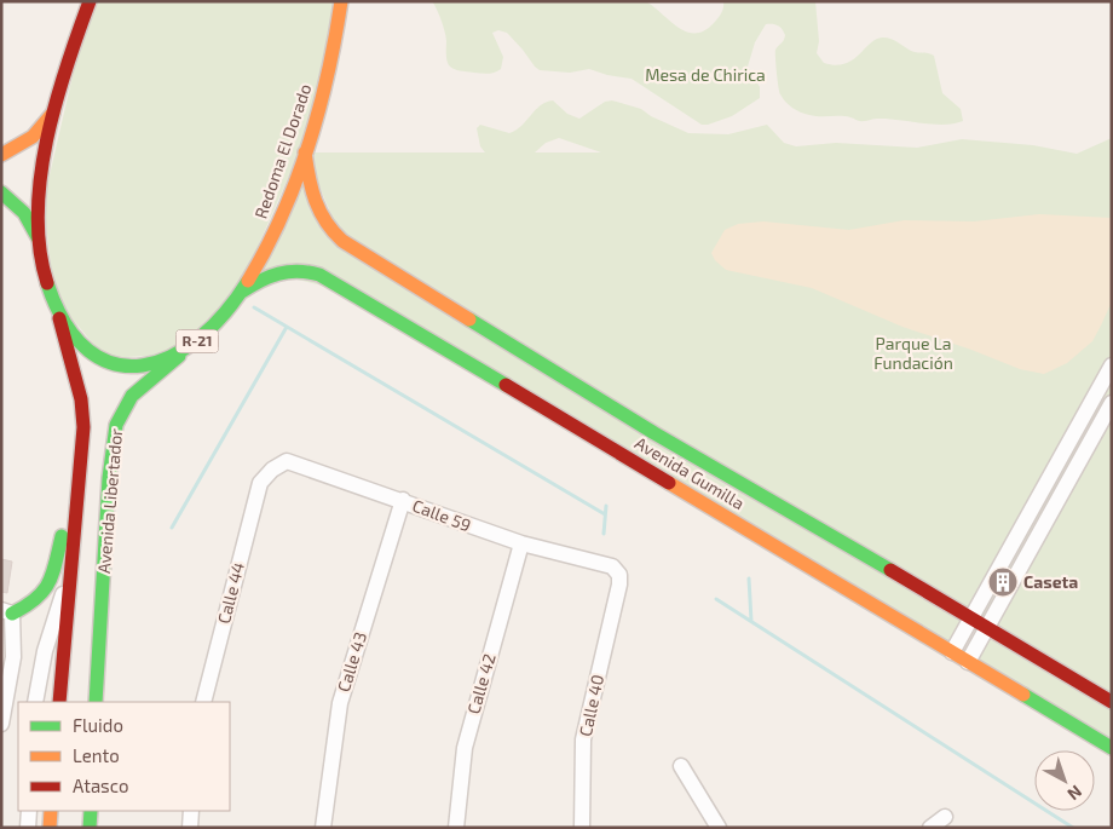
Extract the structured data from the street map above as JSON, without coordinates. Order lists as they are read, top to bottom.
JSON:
{
  "streets": {
    "main road": [
      "Redoma El Dorado",
      "R-21",
      "Avenida Gumilla",
      "Avenida Libertador"
    ],
    "street": [
      "Calle 59",
      "Calle 44",
      "Calle 43",
      "Calle 42",
      "Calle 40"
    ]
  },
  "crossings": [
    ["Redoma El Dorado", "Avenida Gumilla"],
    ["Redoma El Dorado", "Avenida Libertador"],
    ["Calle 59", "Calle 44"],
    ["Calle 59", "Calle 43"],
    ["Calle 59", "Calle 42"],
    ["Calle 59", "Calle 40"]
  ],
  "parks": ["Mesa de Chirica", "Parque La Fundación"],
  "places": {
    "building": ["Caseta"]
  },
  "legend": ["Fluido", "Lento", "Atasco"],
  "north": "bottom right"
}
